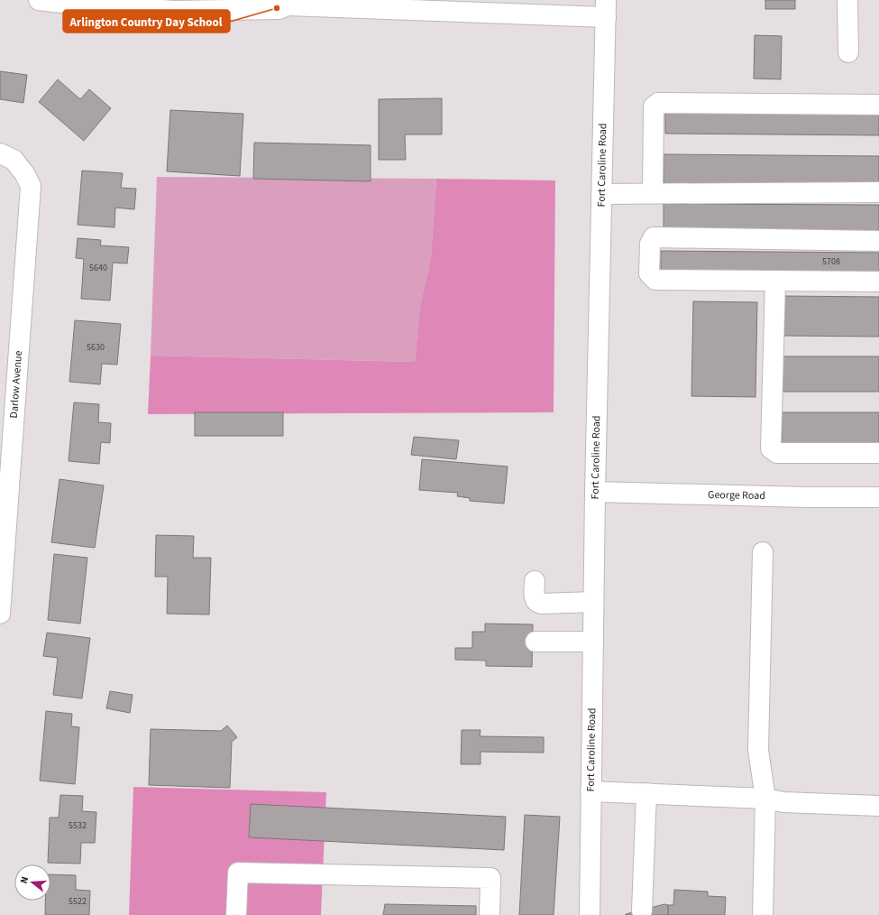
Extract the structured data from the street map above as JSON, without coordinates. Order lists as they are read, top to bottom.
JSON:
{
  "streets": {
    "street": ["Fort Caroline Road", "Darlow Avenue", "George Road"]
  },
  "crossings": [
    ["Fort Caroline Road", "George Road"]
  ],
  "places": ["Arlington Country Day School"],
  "house_numbers": [
    "5708",
    "5640",
    "5630",
    "5532",
    "5522"
  ],
  "north": "left"
}
